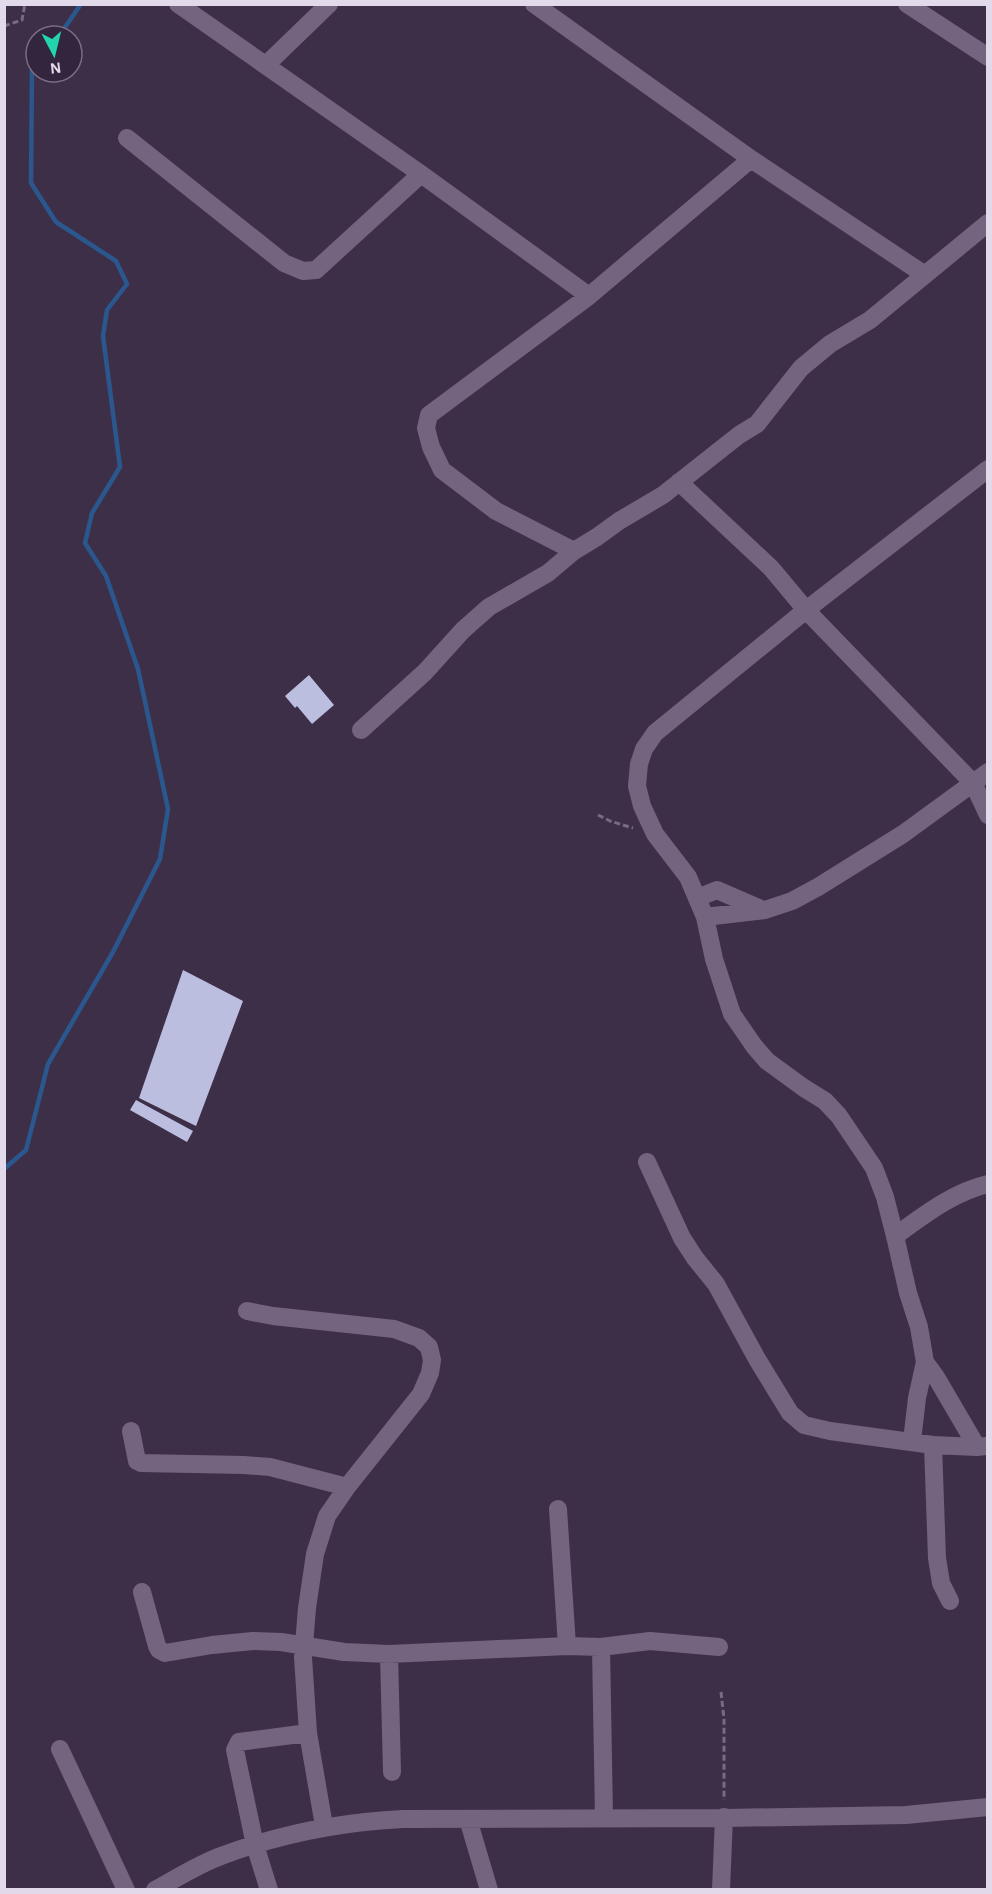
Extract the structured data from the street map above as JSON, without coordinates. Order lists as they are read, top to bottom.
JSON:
{
  "north": "bottom"
}
